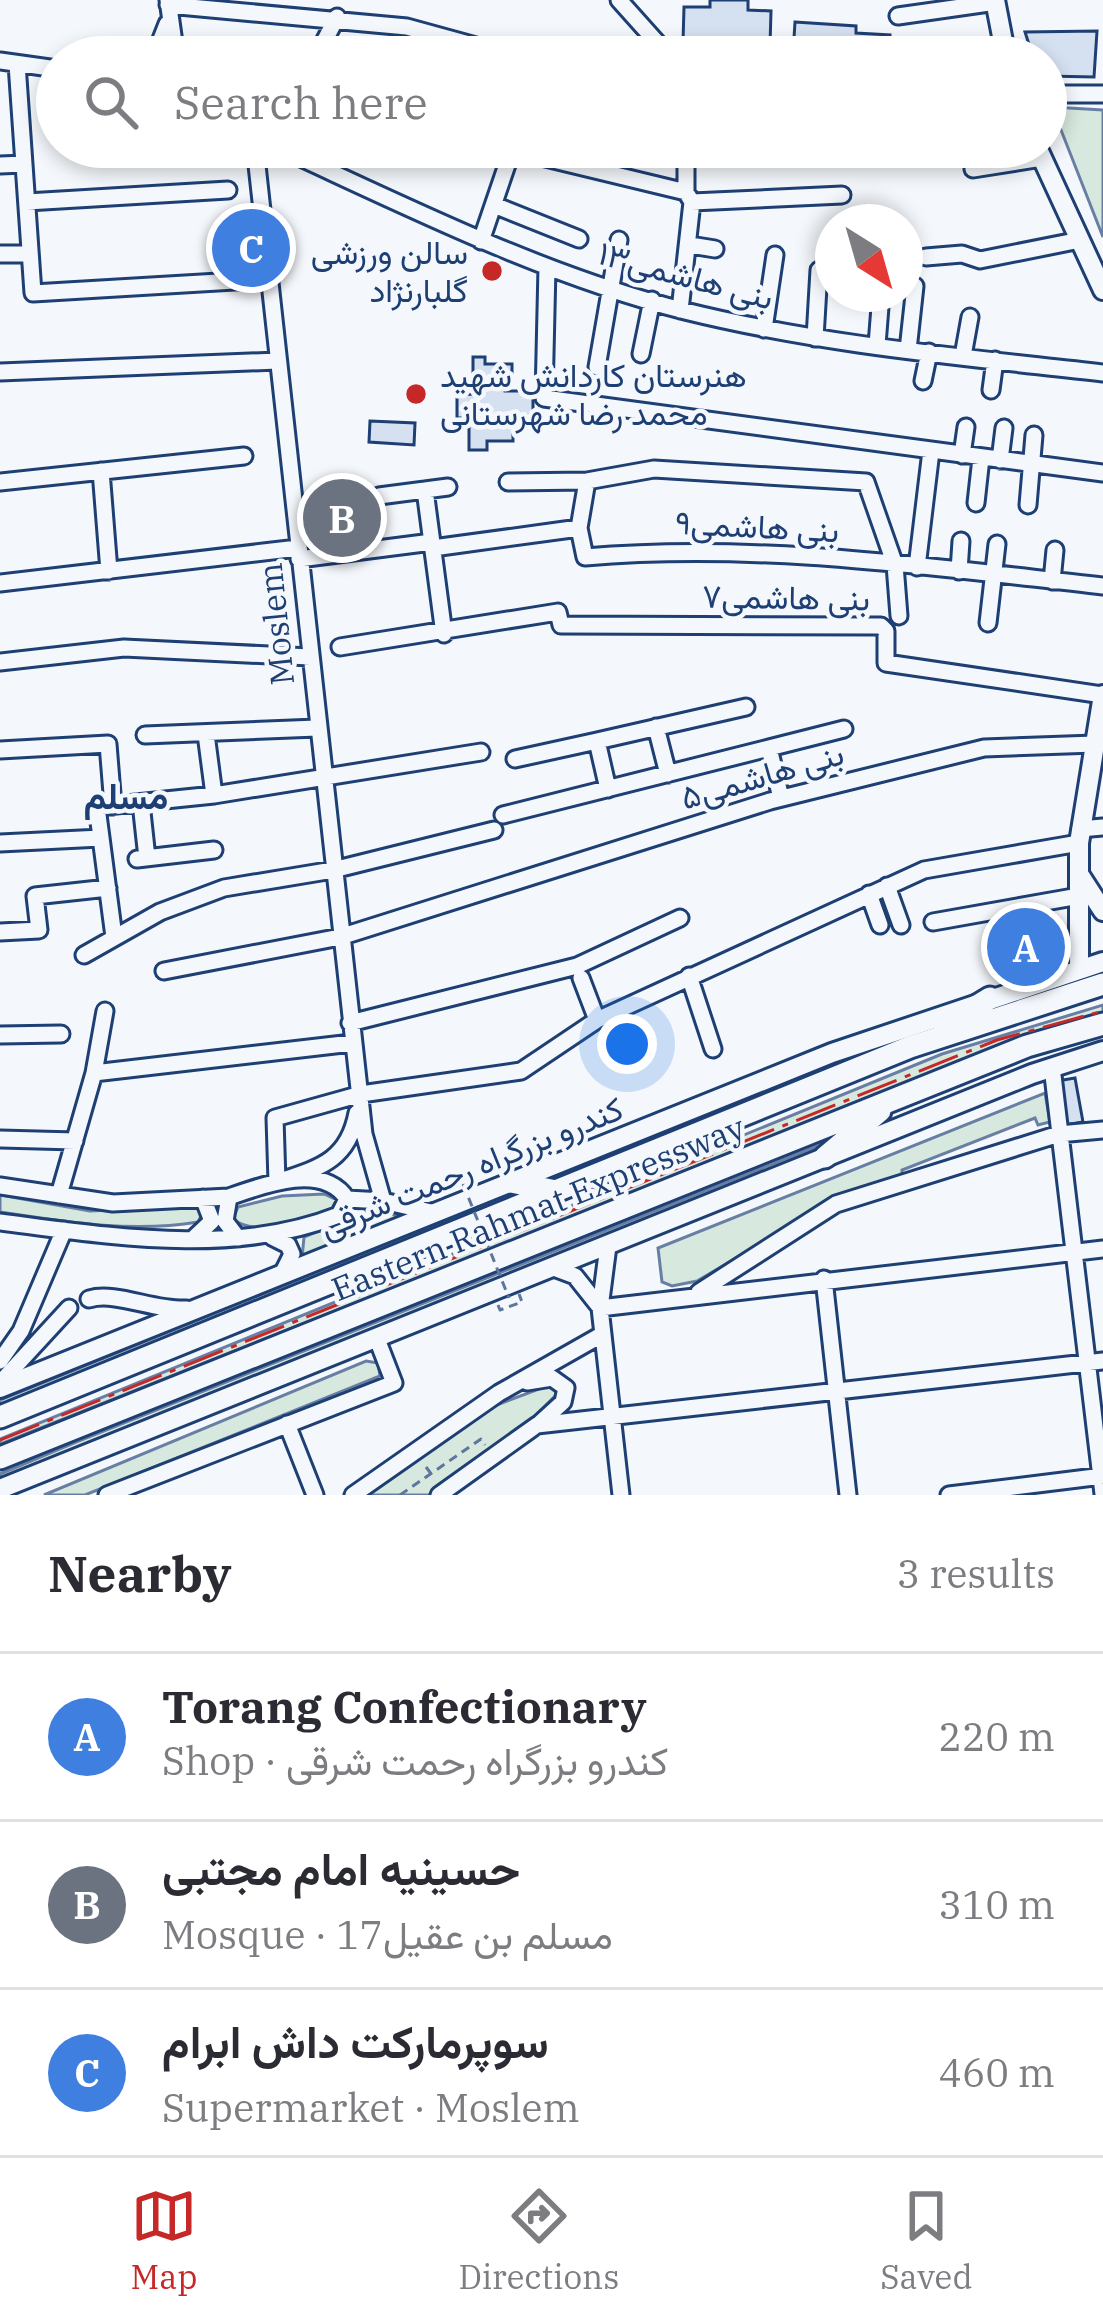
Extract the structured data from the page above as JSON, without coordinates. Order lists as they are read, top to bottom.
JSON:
{
  "streets": {
    "highway": ["Eastern Rahmat Expressway"],
    "main road": ["کندرو بزرگراه رحمت شرقی"],
    "street": [
      "بنی هاشمی۱۳",
      "بنی هاشمی۹",
      "بنی هاشمی۷",
      "Moslem",
      "بنی هاشمی۵"
    ]
  },
  "crossings": [
    ["Moslem", "بنی هاشمی۵"]
  ],
  "districts": ["مسلم"],
  "places": ["سالن ورزشی گلبارنژاد", "هنرستان کاردانش شهید محمد رضا شهرستانی"],
  "north": "bottom right",
  "page": {
    "search": "Search here",
    "pins": ["C", "B", "A"],
    "heading": ["Nearby", "3 results"],
    "list": [
      {
        "mark": "A",
        "name": "Torang Confectionary",
        "note": "Shop · کندرو بزرگراه رحمت شرقی",
        "value": "220 m"
      },
      {
        "mark": "B",
        "name": "حسینیه امام مجتبی",
        "note": "Mosque · مسلم بن عقیل17",
        "value": "310 m"
      },
      {
        "mark": "C",
        "name": "سوپرمارکت داش ابرام",
        "note": "Supermarket · Moslem",
        "value": "460 m"
      }
    ],
    "nav": ["Map", "Directions", "Saved"]
  }
}
